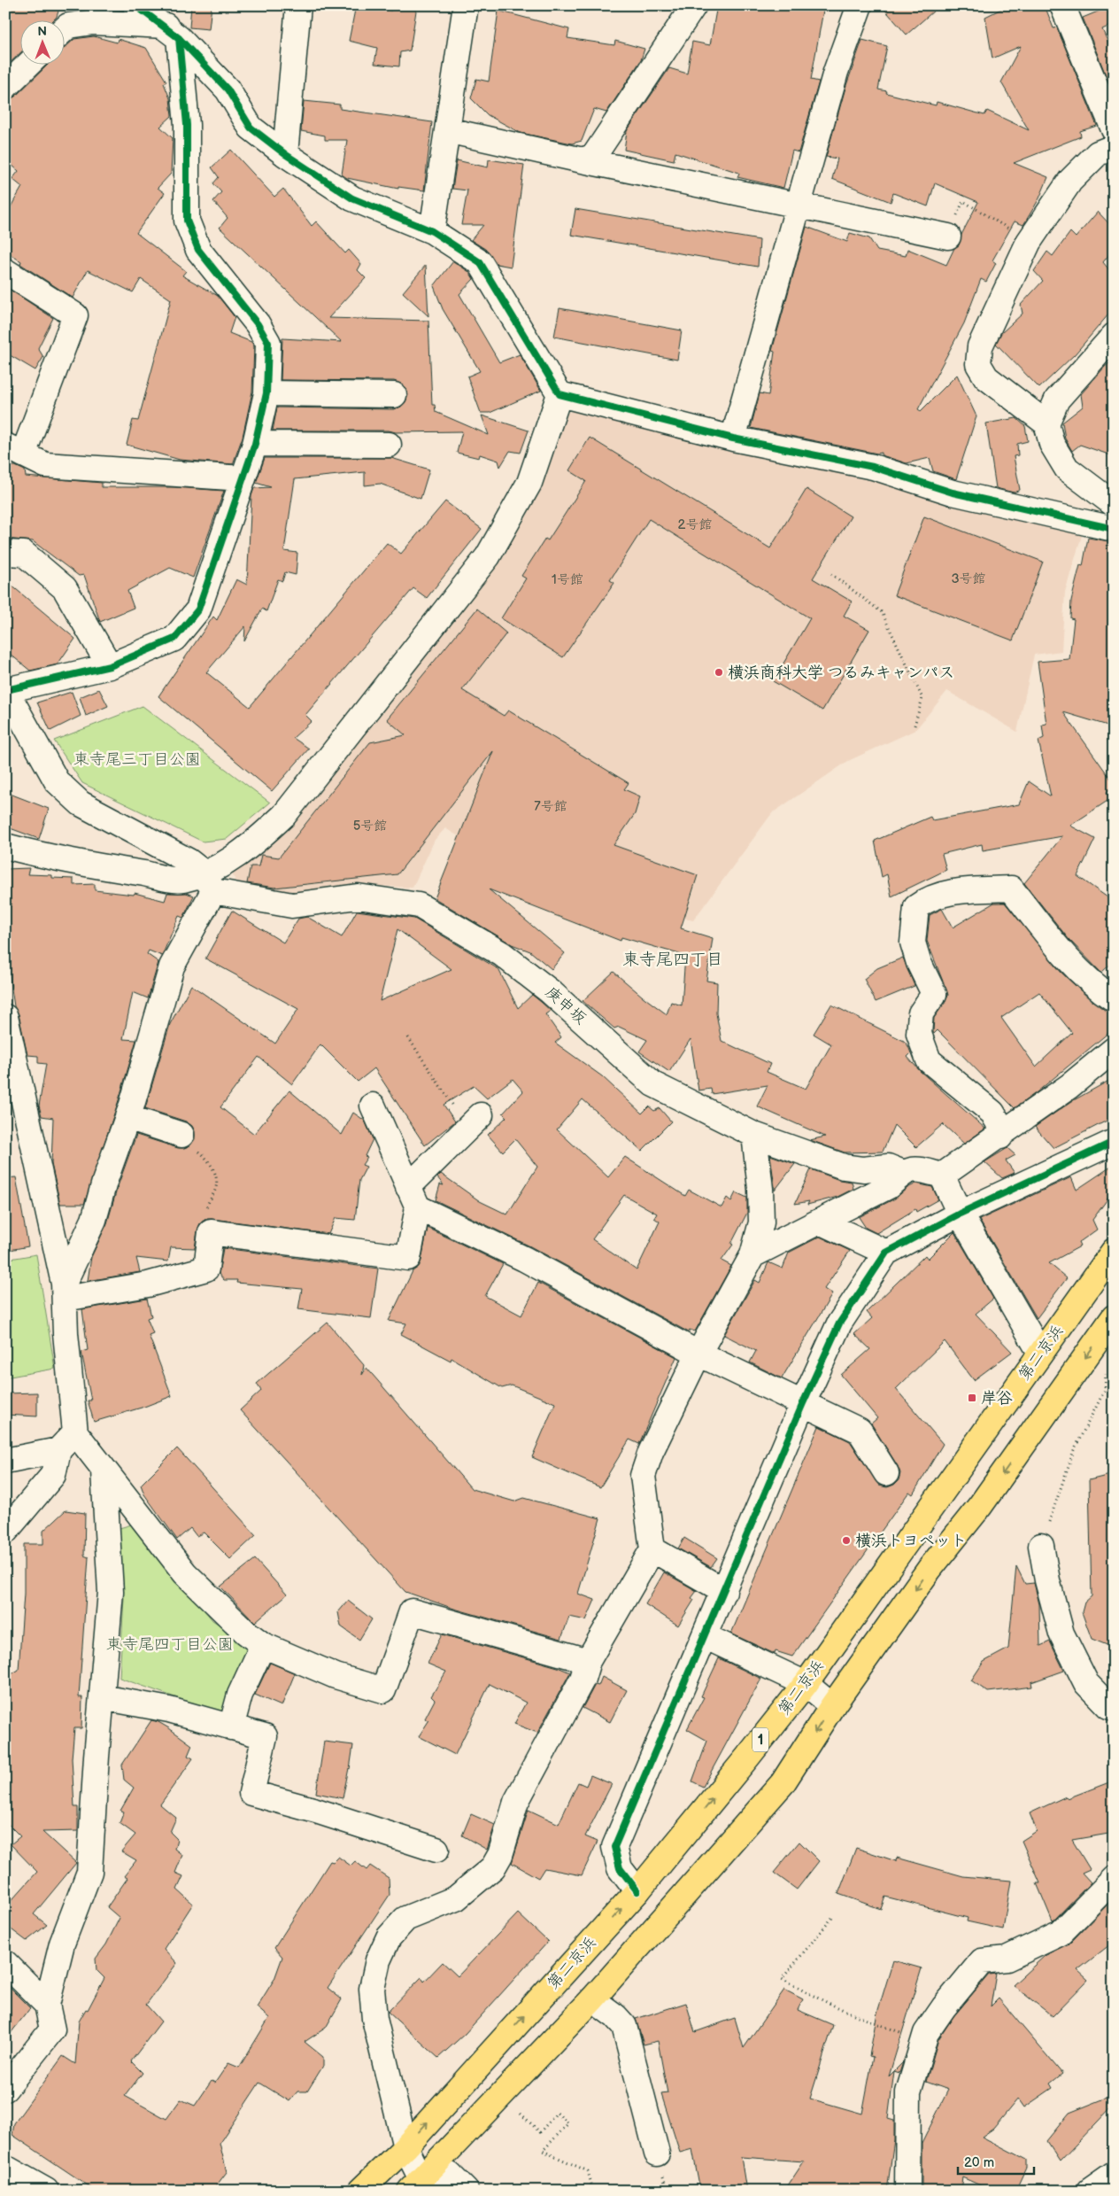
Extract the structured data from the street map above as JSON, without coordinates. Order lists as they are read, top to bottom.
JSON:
{
  "streets": {
    "highway": ["第二京浜", "1"],
    "street": ["庚申坂"]
  },
  "districts": ["東寺尾四丁目"],
  "parks": ["東寺尾三丁目公園", "東寺尾四丁目公園"],
  "places": {
    "other": ["横浜商科大学 つるみキャンパス", "横浜トヨペット"],
    "transit": ["岸谷"]
  },
  "house_numbers": [
    "2号館",
    "3号館",
    "1号館",
    "7号館",
    "5号館"
  ],
  "scale_bar": "20 m",
  "north": "top"
}
